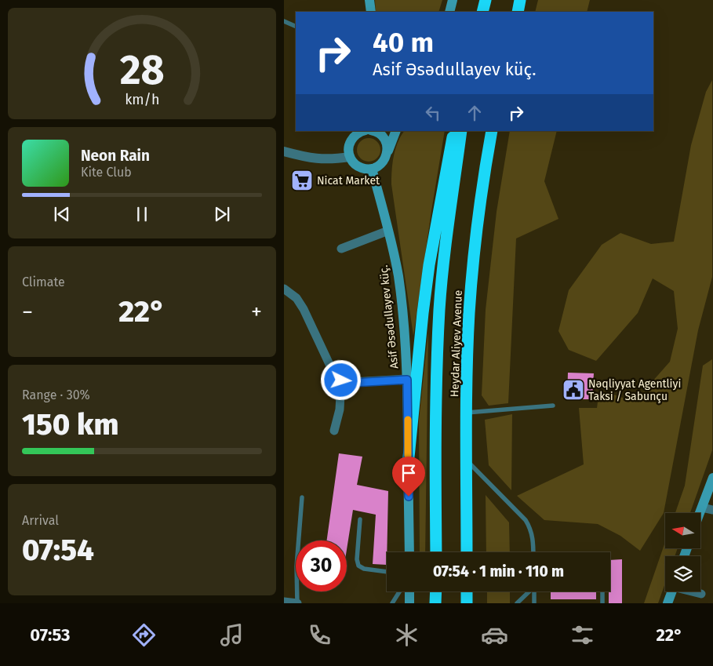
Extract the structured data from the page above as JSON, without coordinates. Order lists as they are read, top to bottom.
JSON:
{
  "streets": {
    "highway": ["Heydar Aliyev Avenue"],
    "main road": ["Asif Əsədullayev küç."]
  },
  "places": {
    "supermarket": ["Nicat Market"],
    "public building": ["Nəqliyyat Agentliyi Taksi / Sabunçu"]
  },
  "north": "left",
  "page": {
    "turn": ["40 m", "Asif Əsədullayev küç."],
    "song": ["Neon Rain", "Kite Club"],
    "tile": [
      "Climate",
      ["Range · 30%", "150 km"],
      ["Arrival", "07:54"]
    ],
    "heat": ["−", "22°", "+"],
    "limit": "30",
    "trip": "07:54 · 1 min · 110 m",
    "tabs": ["07:53", "22°"],
    "gauge": ["28", "km/h"]
  }
}
